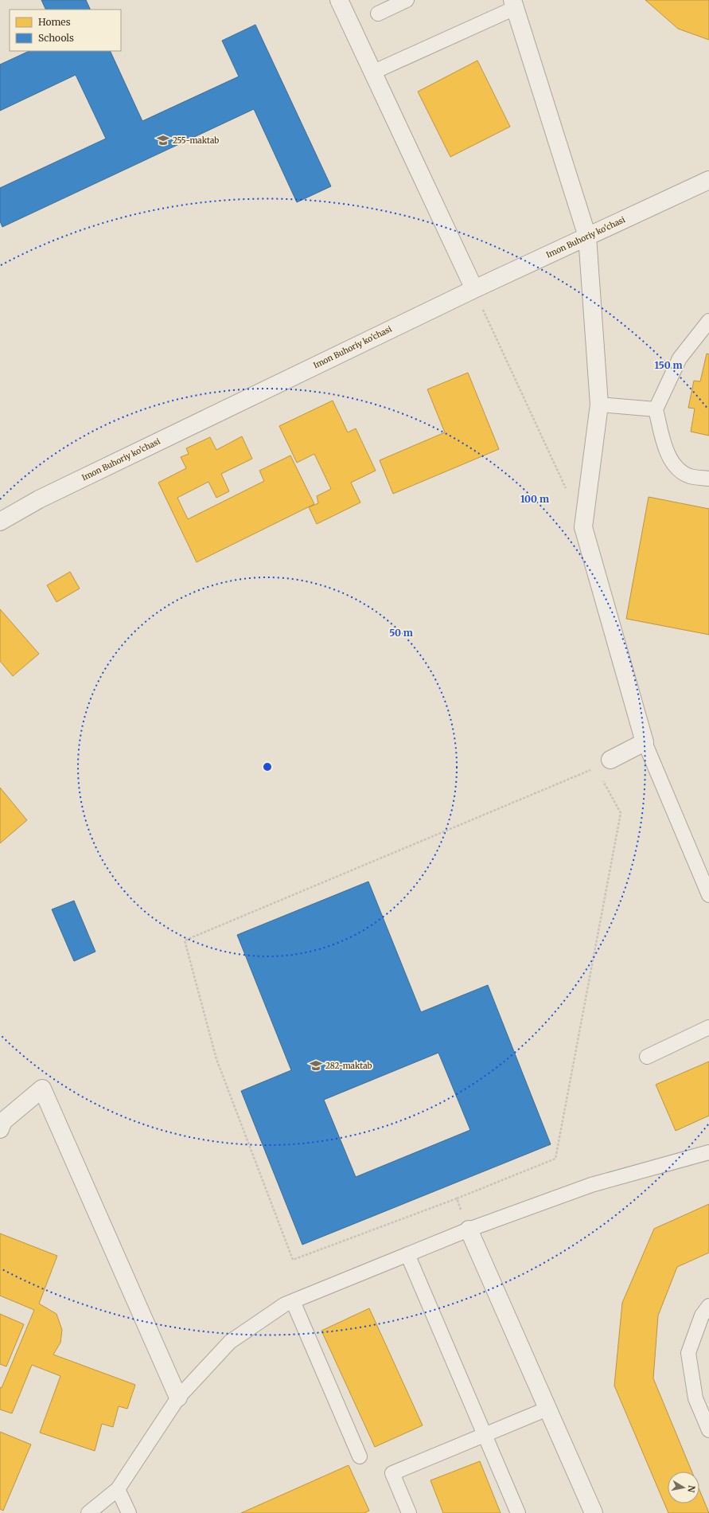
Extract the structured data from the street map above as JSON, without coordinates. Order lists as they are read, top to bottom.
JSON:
{
  "streets": {
    "street": ["Imon Buhoriy ko'chasi"]
  },
  "places": {
    "school or university": ["255-maktab", "282-maktab"]
  },
  "legend": ["Homes", "Schools"],
  "north": "right",
  "rings": ["150 m", "100 m", "50 m"]
}
